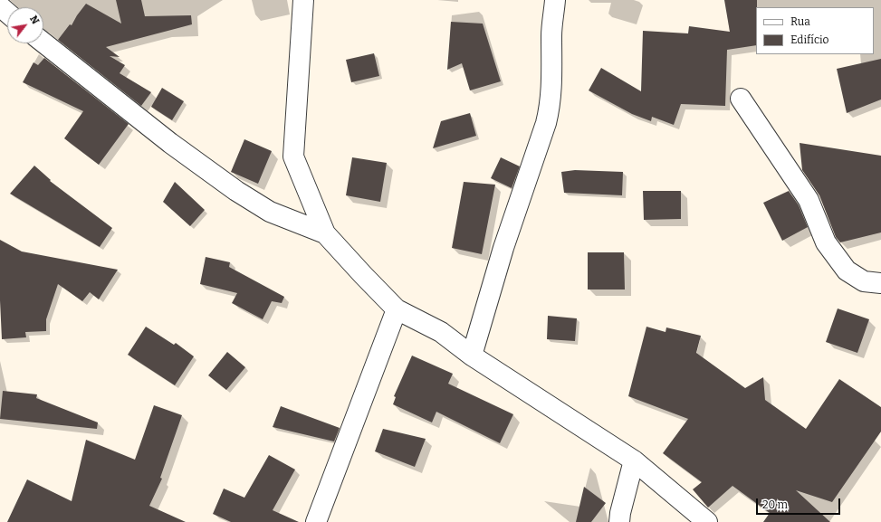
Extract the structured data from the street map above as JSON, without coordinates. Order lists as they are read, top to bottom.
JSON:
{
  "legend": ["Rua", "Edifício"],
  "scale_bar": "20 m",
  "north": "top right"
}
